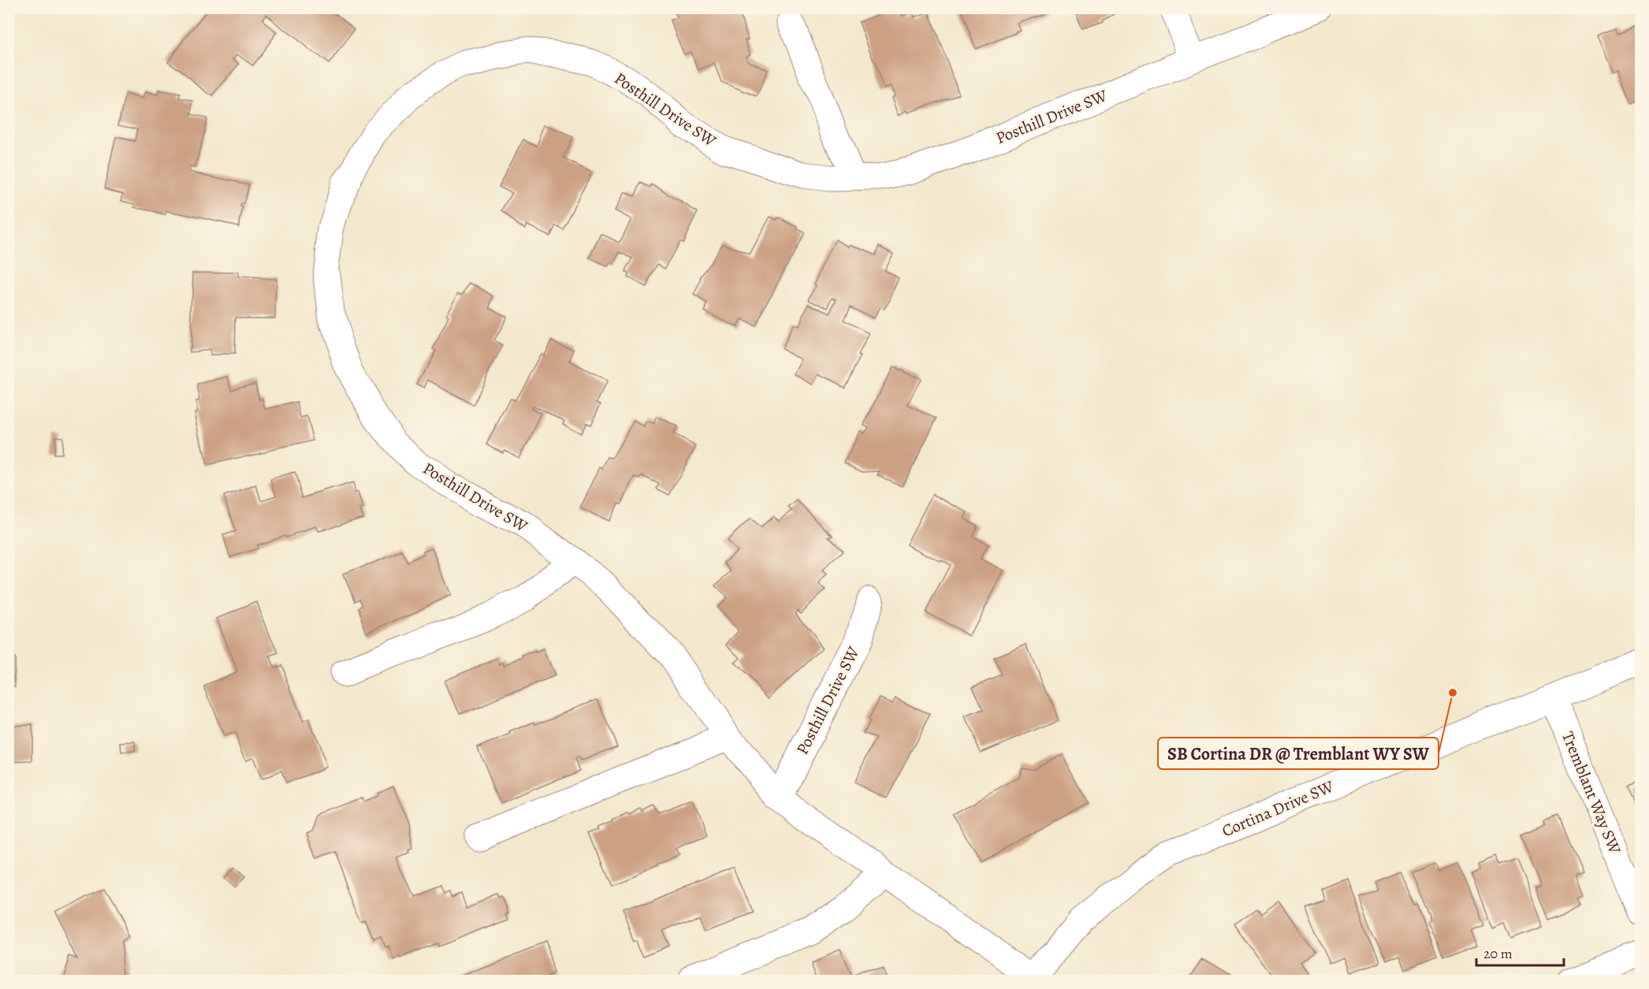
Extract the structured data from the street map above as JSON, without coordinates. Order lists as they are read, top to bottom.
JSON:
{
  "streets": {
    "street": ["Posthill Drive SW", "Tremblant Way SW", "Cortina Drive SW"]
  },
  "crossings": [
    ["Posthill Drive SW", "Cortina Drive SW"],
    ["Tremblant Way SW", "Cortina Drive SW"]
  ],
  "places": ["SB Cortina DR @ Tremblant WY SW"],
  "scale_bar": "20 m"
}
